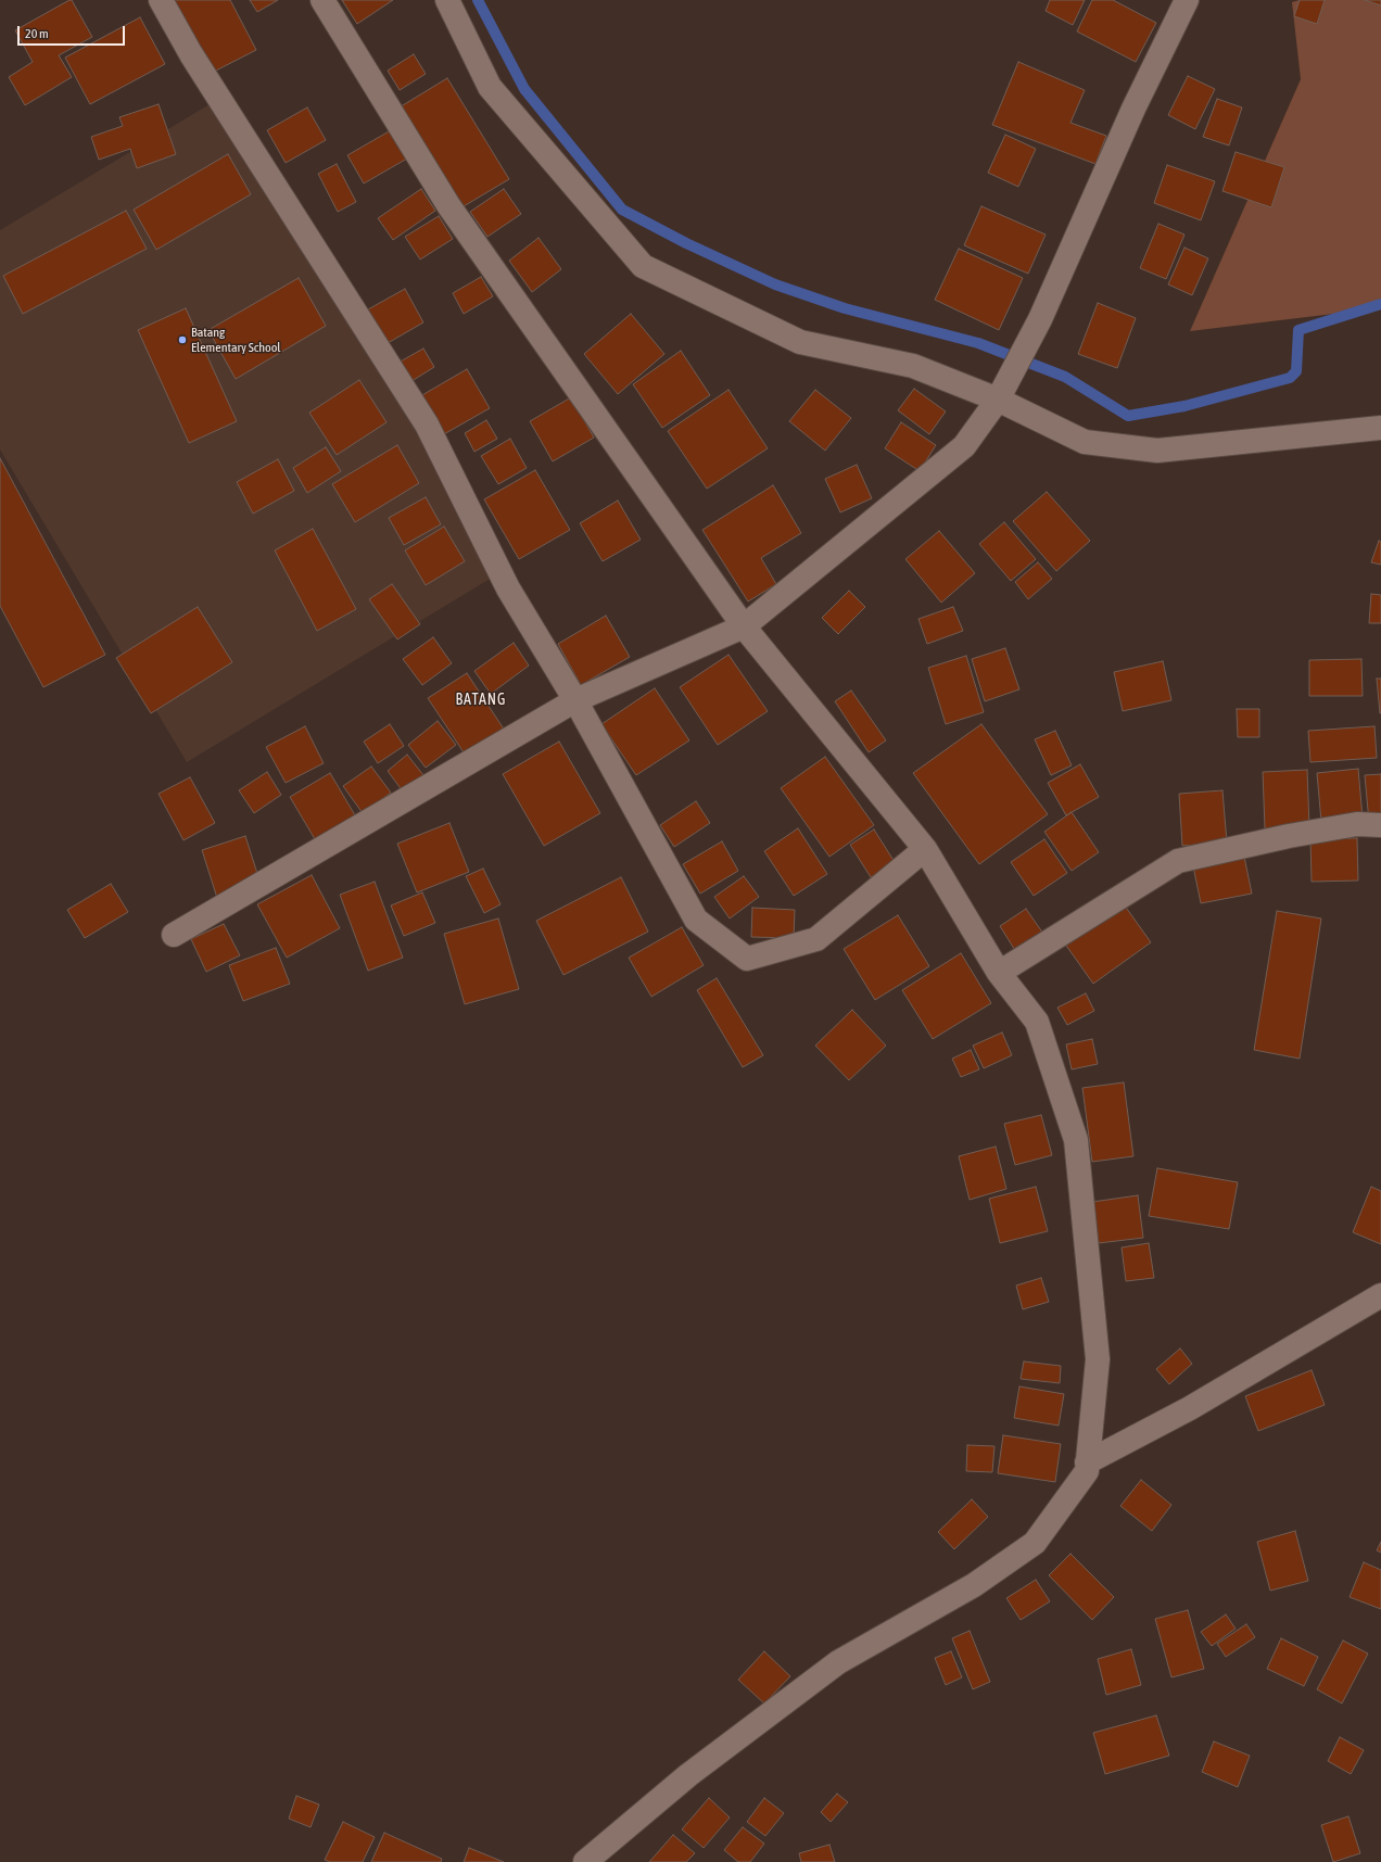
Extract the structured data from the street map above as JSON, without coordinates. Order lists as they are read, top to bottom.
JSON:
{
  "districts": ["BATANG"],
  "places": ["Batang Elementary School"],
  "scale_bar": "20 m"
}
